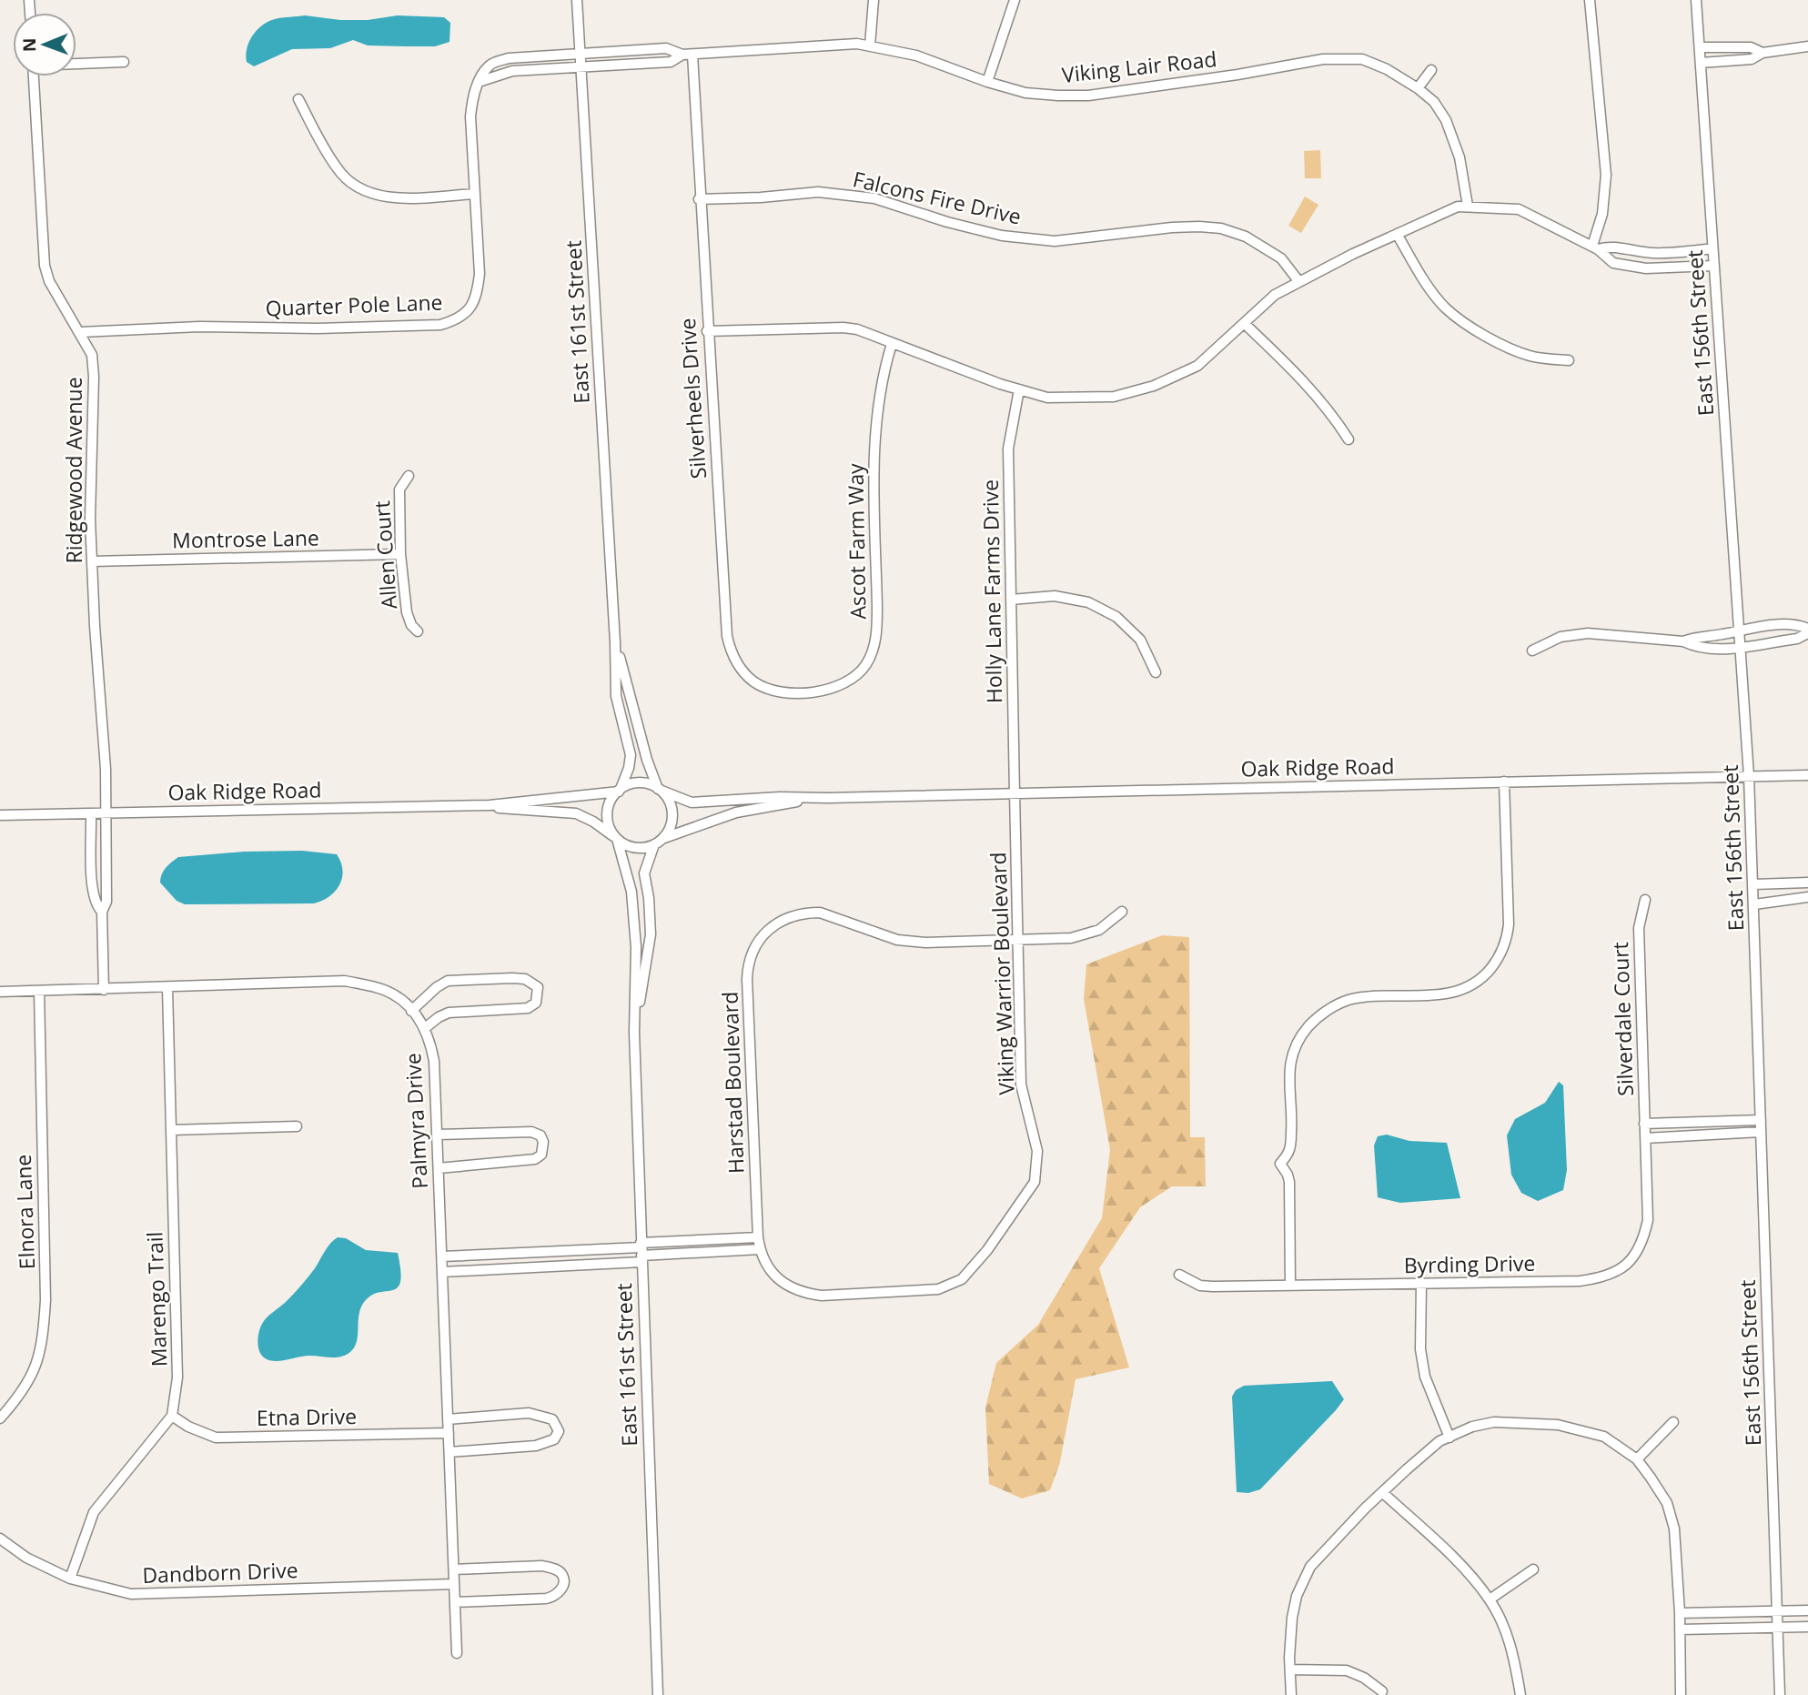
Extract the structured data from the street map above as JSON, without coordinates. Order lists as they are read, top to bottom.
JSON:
{
  "streets": {
    "street": [
      "Viking Lair Road",
      "Falcons Fire Drive",
      "Quarter Pole Lane",
      "East 161st Street",
      "East 156th Street",
      "Silverheels Drive",
      "Ridgewood Avenue",
      "Montrose Lane",
      "Ascot Farm Way",
      "Allen Court",
      "Holly Lane Farms Drive",
      "Oak Ridge Road",
      "Viking Warrior Boulevard",
      "Silverdale Court",
      "Harstad Boulevard",
      "Palmyra Drive",
      "Elnora Lane",
      "Byrding Drive",
      "Marengo Trail",
      "Etna Drive",
      "Dandborn Drive"
    ]
  },
  "crossings": [
    ["Viking Lair Road", "East 161st Street"],
    ["Viking Lair Road", "Silverheels Drive"],
    ["Falcons Fire Drive", "Silverheels Drive"],
    ["Quarter Pole Lane", "Ridgewood Avenue"],
    ["East 161st Street", "Oak Ridge Road"],
    ["East 156th Street", "Oak Ridge Road"],
    ["Silverheels Drive", "Ascot Farm Way"],
    ["Ridgewood Avenue", "Montrose Lane"],
    ["Ridgewood Avenue", "Oak Ridge Road"],
    ["Montrose Lane", "Allen Court"],
    ["Holly Lane Farms Drive", "Oak Ridge Road"],
    ["Holly Lane Farms Drive", "Viking Warrior Boulevard"],
    ["Oak Ridge Road", "Viking Warrior Boulevard"],
    ["Viking Warrior Boulevard", "Harstad Boulevard"],
    ["Silverdale Court", "Byrding Drive"],
    ["Palmyra Drive", "Elnora Lane"],
    ["Palmyra Drive", "Marengo Trail"],
    ["Palmyra Drive", "Etna Drive"],
    ["Palmyra Drive", "Dandborn Drive"],
    ["Marengo Trail", "Etna Drive"]
  ],
  "north": "left"
}
